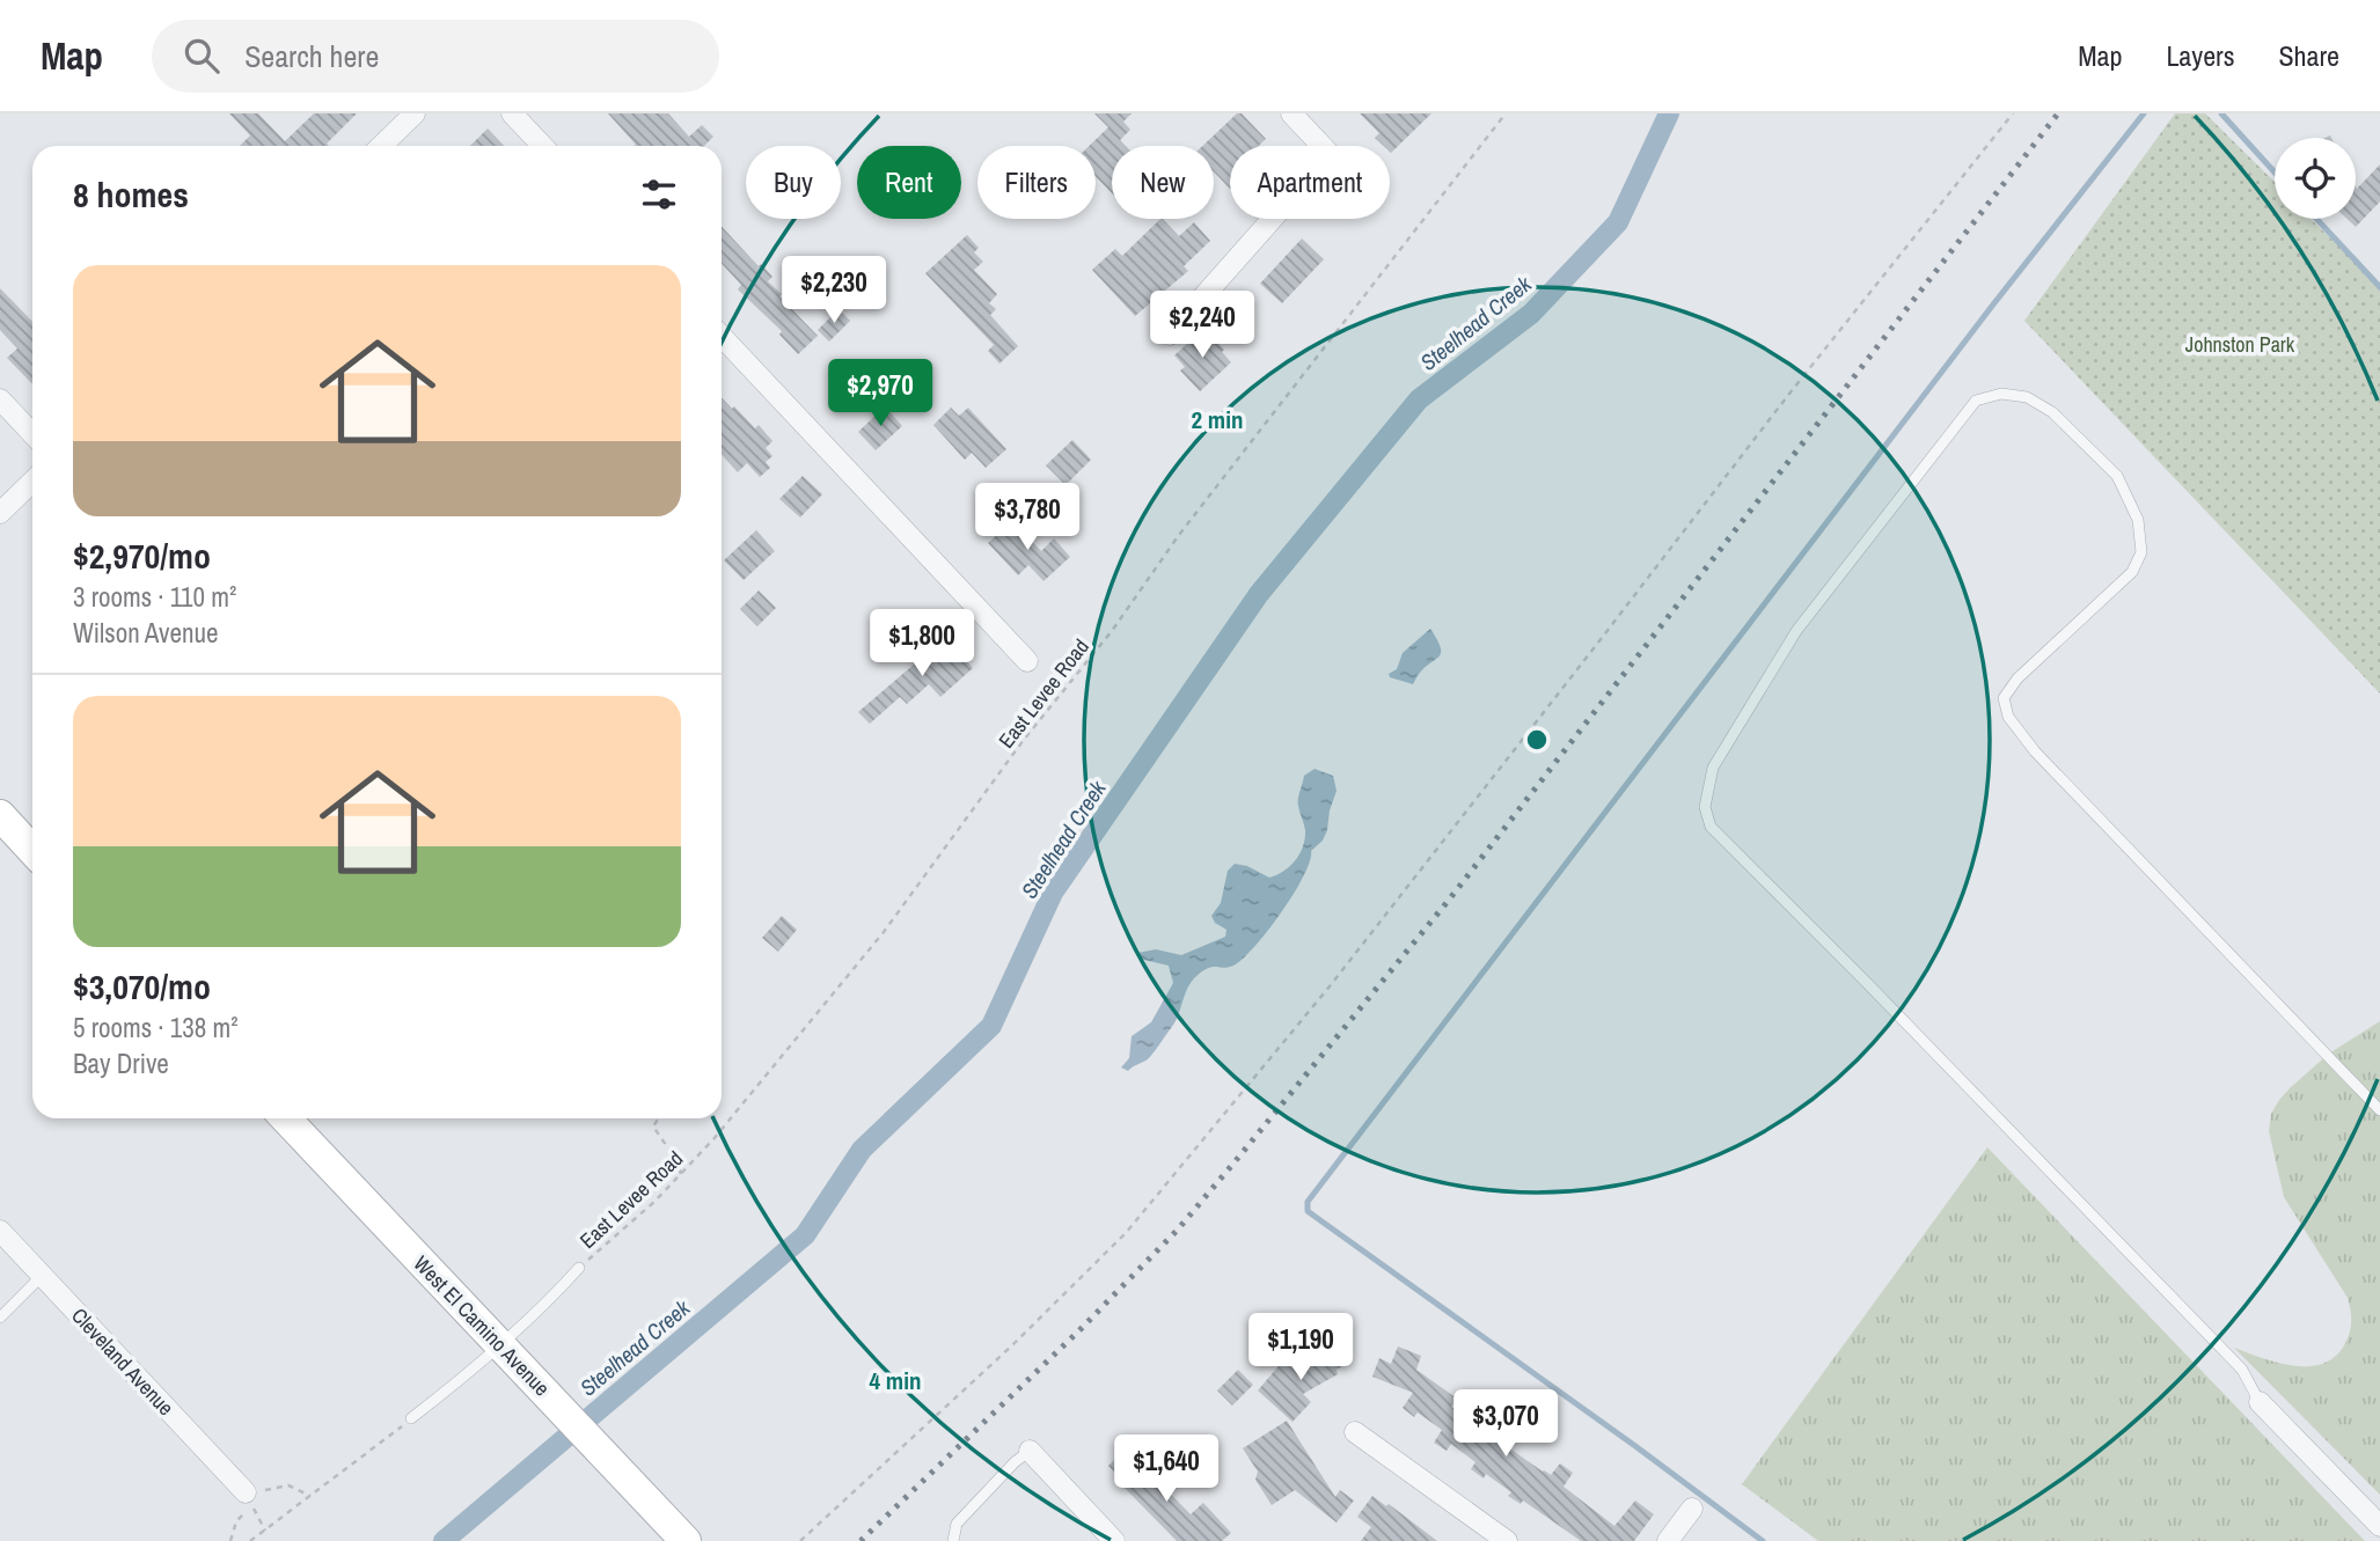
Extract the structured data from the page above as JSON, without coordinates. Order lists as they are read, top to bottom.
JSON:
{
  "streets": {
    "main road": ["West El Camino Avenue"],
    "street": ["Cleveland Avenue"],
    "path": ["East Levee Road"]
  },
  "water": ["Steelhead Creek"],
  "parks": ["Johnston Park"],
  "page": {
    "header": "Map",
    "search": "Search here",
    "nav": ["Map", "Layers", "Share"],
    "chip": [
      "Buy",
      "Rent",
      "Filters",
      "New",
      "Apartment"
    ],
    "heading": "8 homes",
    "list": [
      {
        "name": "$2,970/mo",
        "note": "3 rooms · 110 m² · Wilson Avenue"
      },
      {
        "name": "$3,070/mo",
        "note": "5 rooms · 138 m² · Bay Drive"
      }
    ],
    "price": [
      "$2,230",
      "$2,240",
      "$2,970",
      "$3,780",
      "$1,800",
      "$1,190",
      "$3,070",
      "$1,640"
    ]
  },
  "rings": ["2 min", "4 min"]
}
